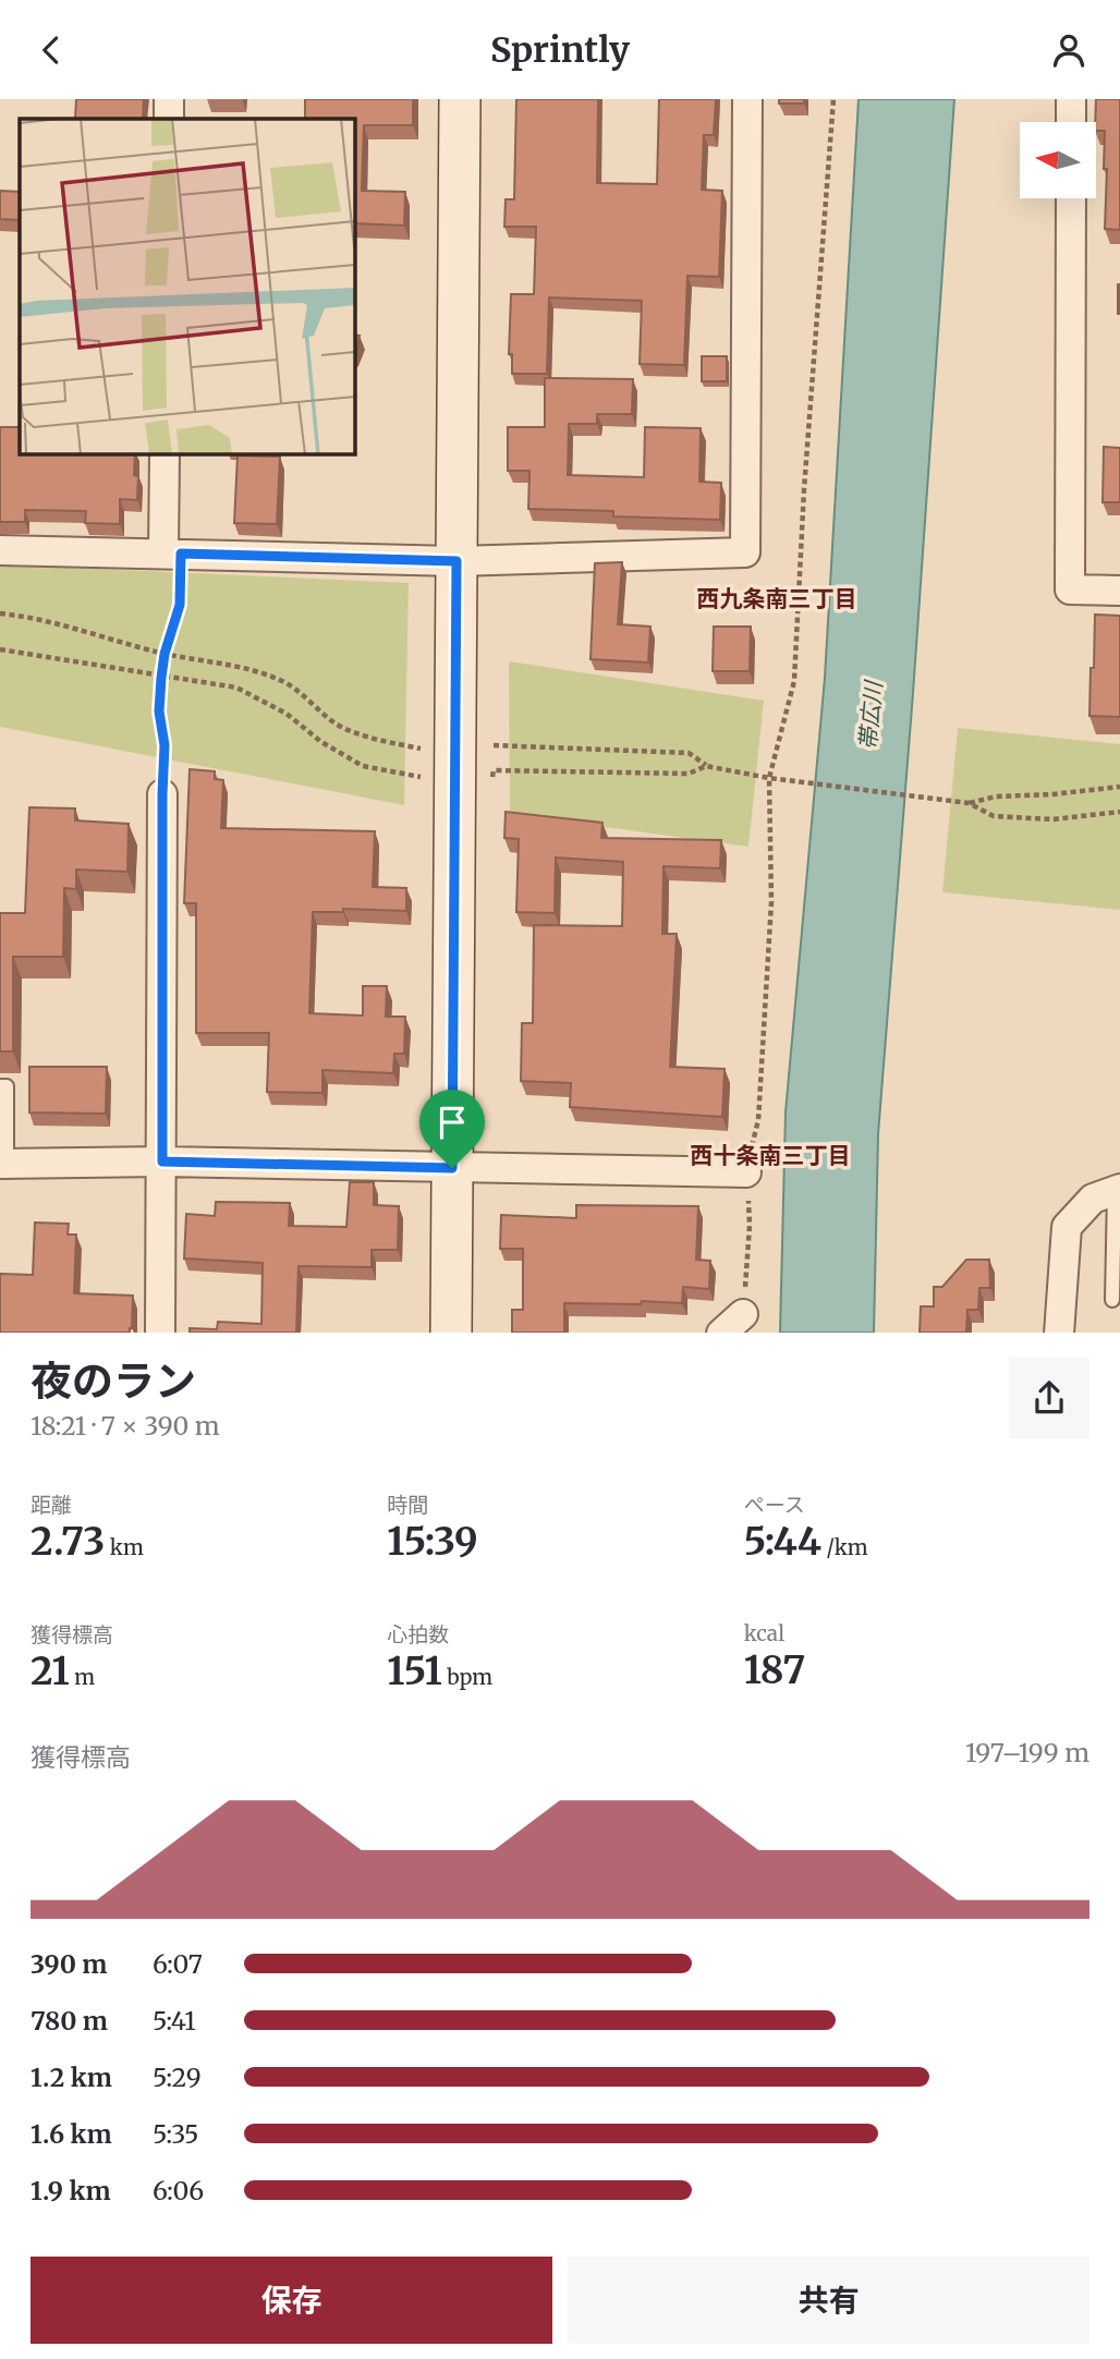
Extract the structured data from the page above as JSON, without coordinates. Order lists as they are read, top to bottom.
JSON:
{
  "districts": ["西九条南三丁目", "西十条南三丁目"],
  "water": ["帯広川"],
  "north": "left",
  "page": {
    "header": "Sprintly",
    "heading": ["夜のラン", "18:21 · 7 × 390 m"],
    "stats": [
      ["距離", "2.73 km"],
      ["時間", "15:39"],
      ["ペース", "5:44 /km"],
      ["獲得標高", "21 m"],
      ["心拍数", "151 bpm"],
      ["kcal", "187"]
    ],
    "chart": ["獲得標高", "197–199 m"],
    "list": [
      {
        "name": "390 m",
        "note": "6:07"
      },
      {
        "name": "780 m",
        "note": "5:41"
      },
      {
        "name": "1.2 km",
        "note": "5:29"
      },
      {
        "name": "1.6 km",
        "note": "5:35"
      },
      {
        "name": "1.9 km",
        "note": "6:06"
      }
    ],
    "buttons": ["保存", "共有"]
  }
}
